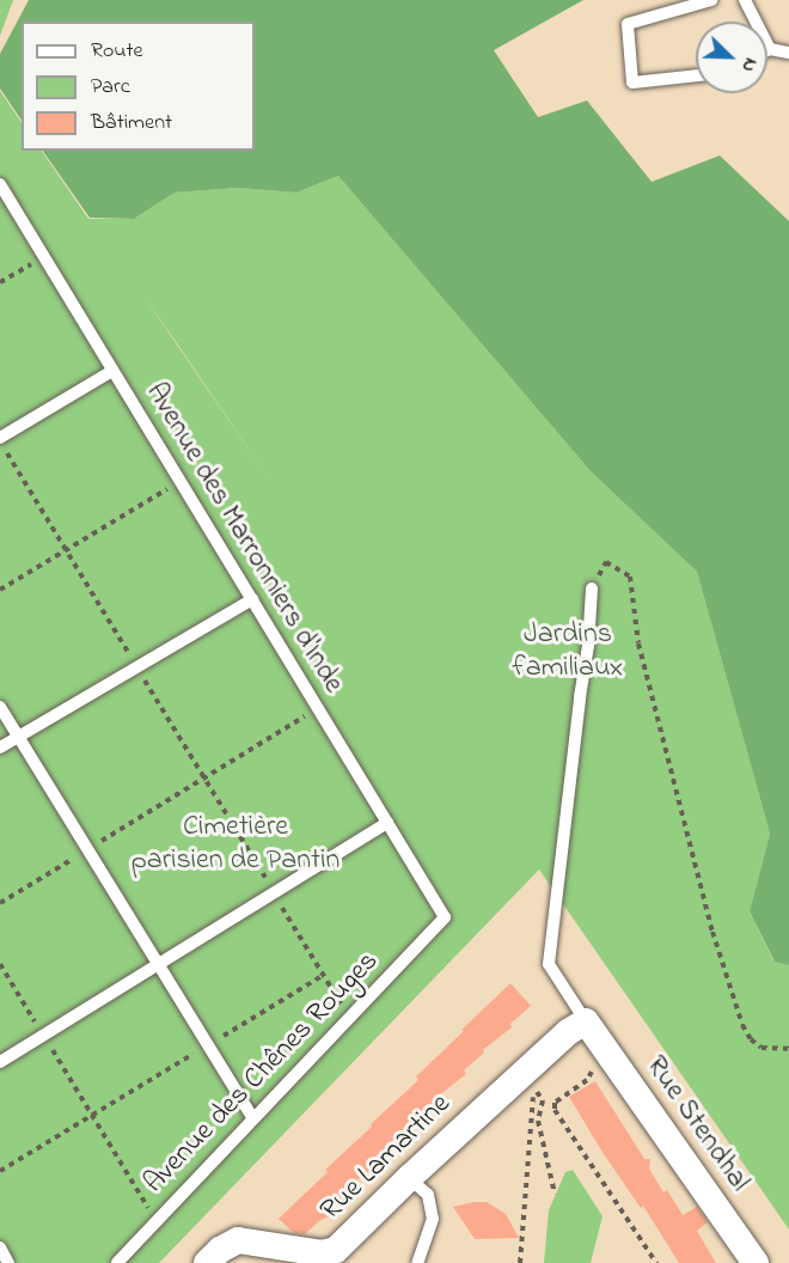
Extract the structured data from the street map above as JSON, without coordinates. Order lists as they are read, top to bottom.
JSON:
{
  "streets": {
    "street": ["Rue Stendhal", "Rue Lamartine"],
    "lane": ["Avenue des Marronniers d'Inde", "Avenue des Chênes Rouges"]
  },
  "crossings": [
    ["Avenue des Marronniers d'Inde", "Avenue des Chênes Rouges"],
    ["Rue Stendhal", "Rue Lamartine"]
  ],
  "parks": ["Jardins familiaux", "Cimetière parisien de Pantin"],
  "legend": ["Route", "Parc", "Bâtiment"],
  "north": "bottom right"
}
